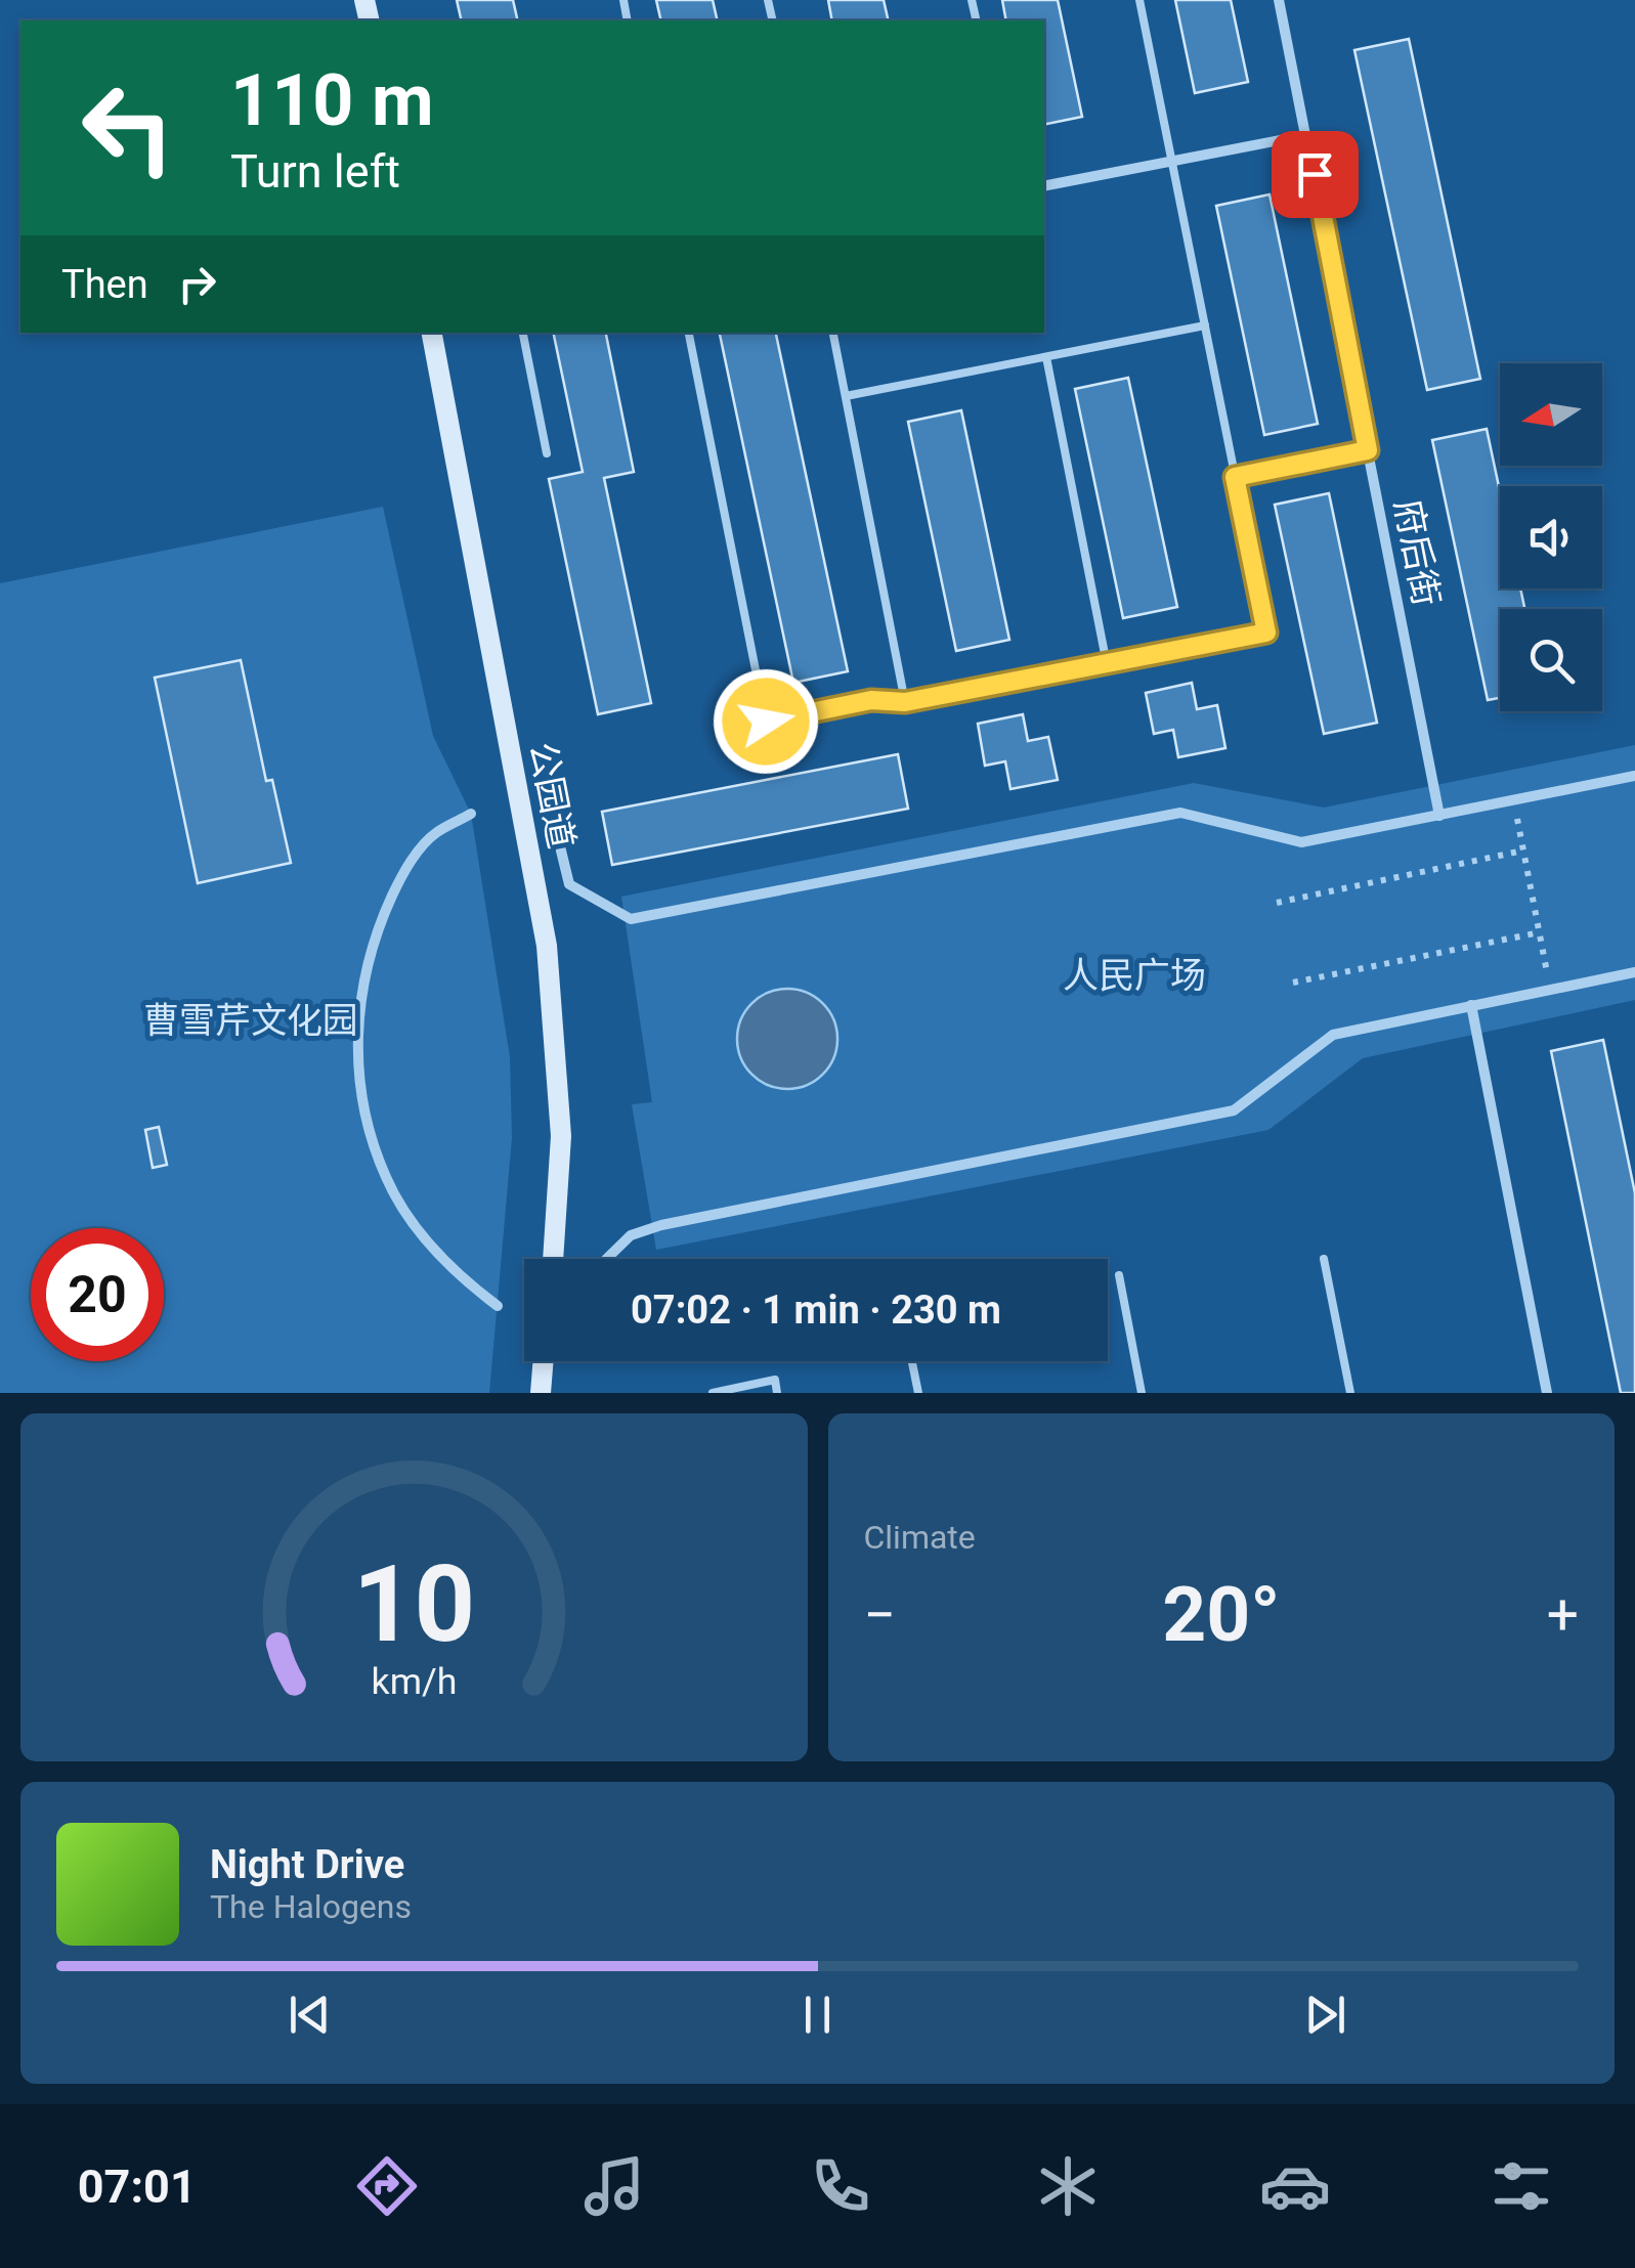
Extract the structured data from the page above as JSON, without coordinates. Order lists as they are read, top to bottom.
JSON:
{
  "streets": {
    "main road": ["公园道"],
    "street": ["府后街"]
  },
  "parks": ["人民广场", "曹雪芹文化园"],
  "north": "left",
  "page": {
    "turn": ["110 m", "Turn left"],
    "then": "Then",
    "limit": "20",
    "trip": "07:02 · 1 min · 230 m",
    "tile": "Climate",
    "heat": ["−", "20°", "+"],
    "song": ["Night Drive", "The Halogens"],
    "tabs": "07:01",
    "gauge": ["10", "km/h"]
  }
}
